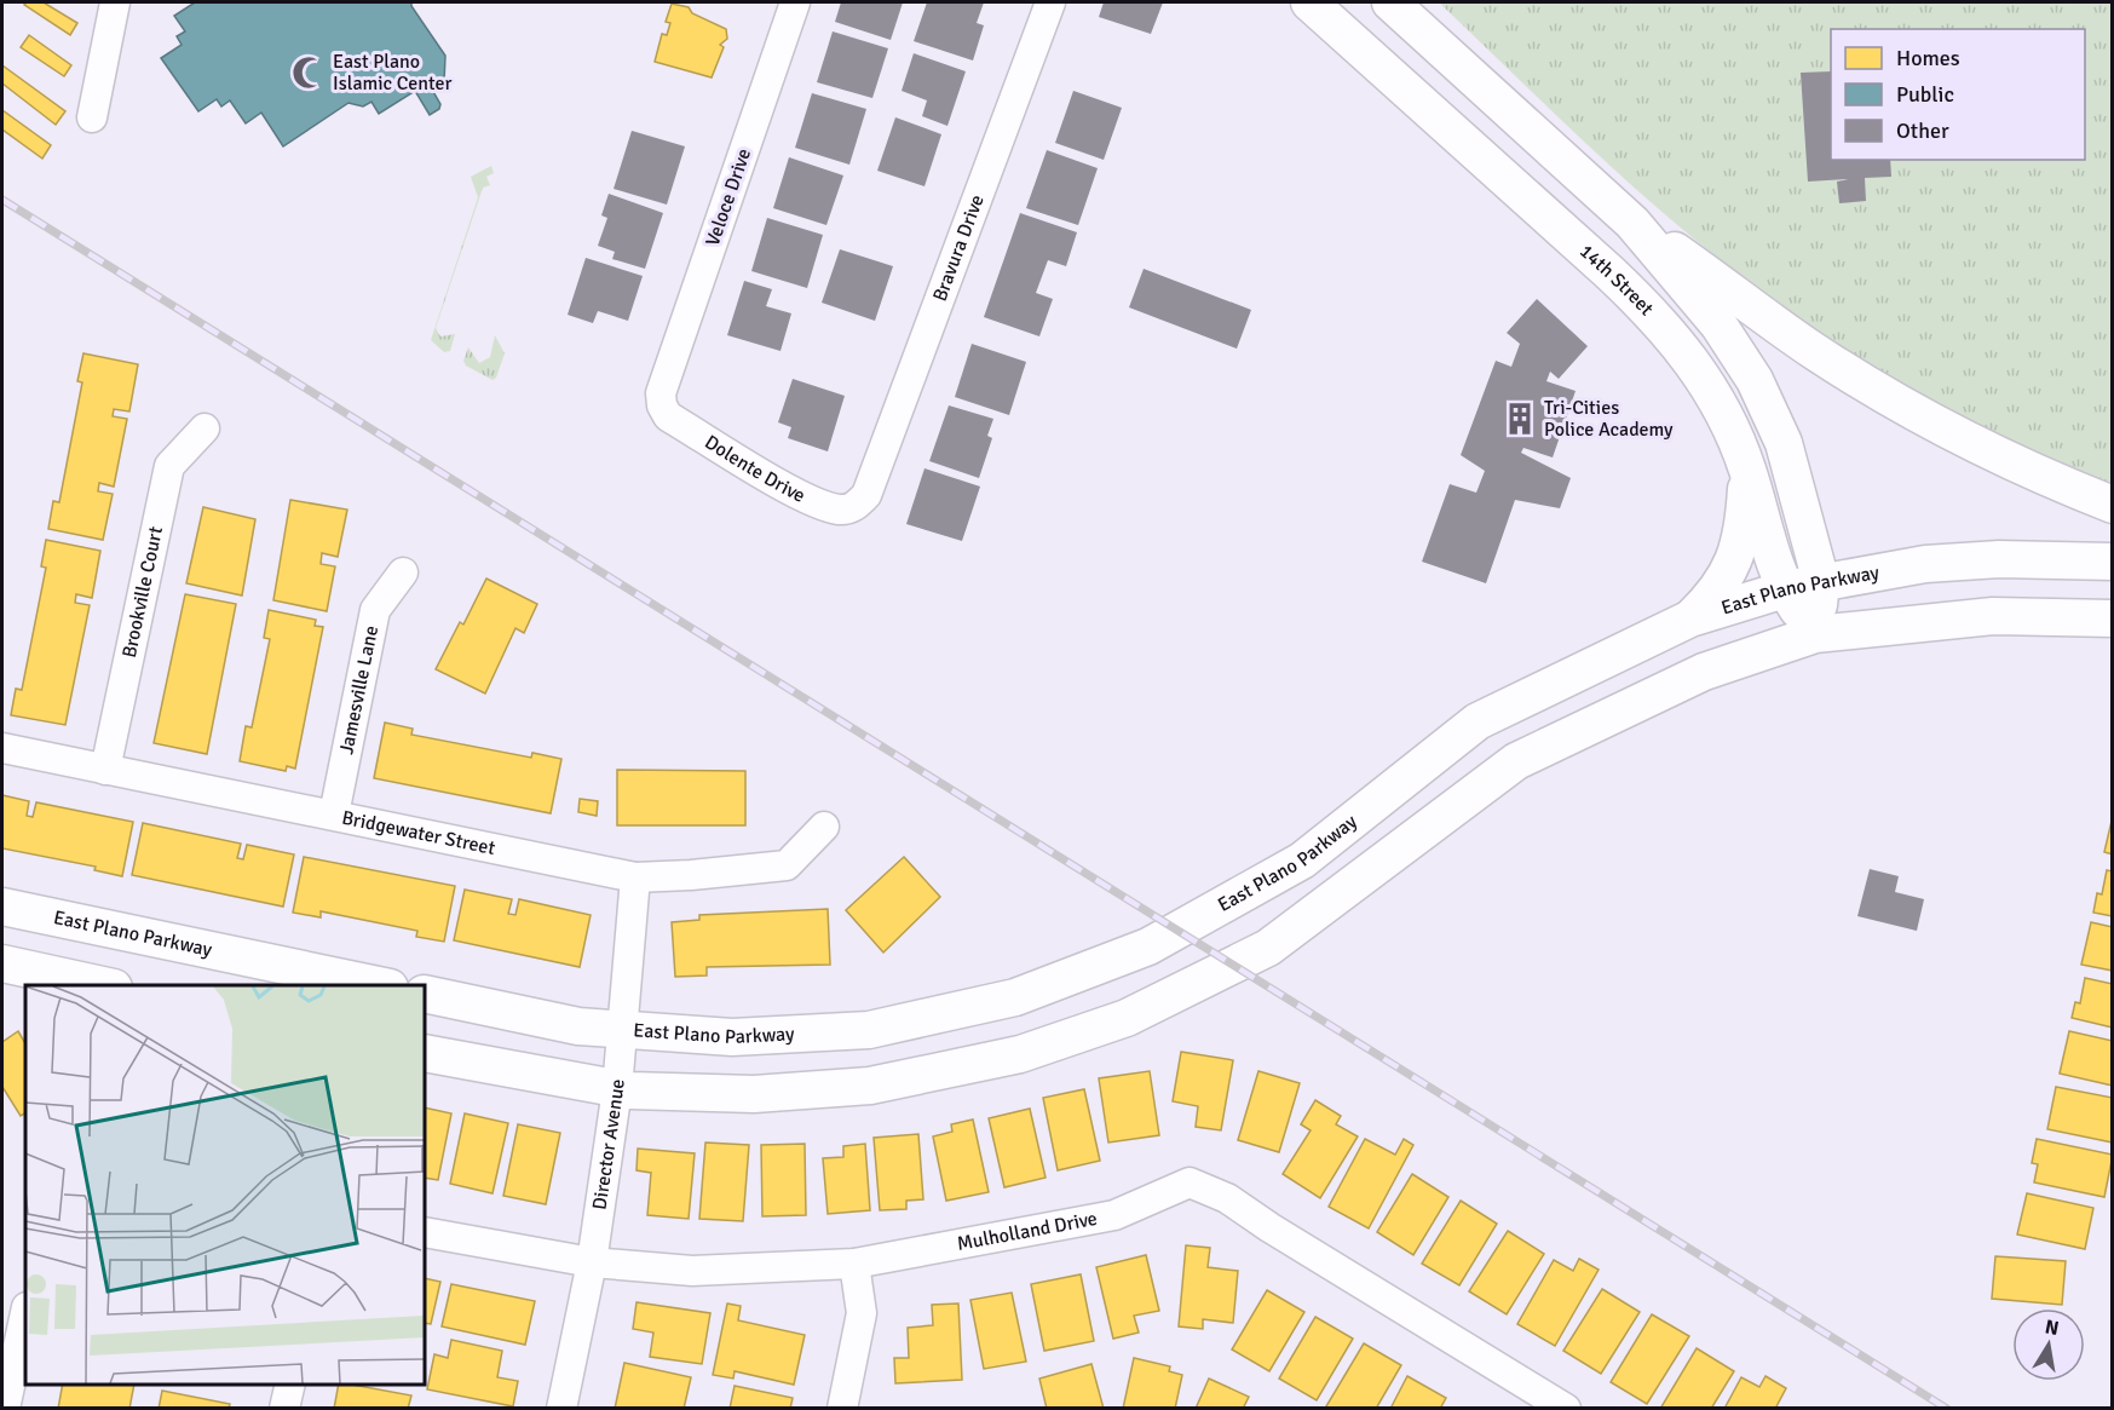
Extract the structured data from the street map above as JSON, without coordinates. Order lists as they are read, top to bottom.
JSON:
{
  "streets": {
    "main road": ["14th Street", "East Plano Parkway"],
    "street": [
      "Veloce Drive",
      "Bravura Drive",
      "Dolente Drive",
      "Brookville Court",
      "Jamesville Lane",
      "Bridgewater Street",
      "Director Avenue",
      "Mulholland Drive"
    ]
  },
  "crossings": [
    ["Veloce Drive", "Dolente Drive"],
    ["Bravura Drive", "Dolente Drive"],
    ["14th Street", "East Plano Parkway"],
    ["East Plano Parkway", "Director Avenue"],
    ["Brookville Court", "Bridgewater Street"],
    ["Jamesville Lane", "Bridgewater Street"],
    ["Bridgewater Street", "Director Avenue"],
    ["Director Avenue", "Mulholland Drive"]
  ],
  "places": {
    "mosque": ["East Plano Islamic Center"],
    "building": ["Tri-Cities Police Academy"]
  },
  "legend": ["Homes", "Public", "Other"],
  "north": "top"
}
